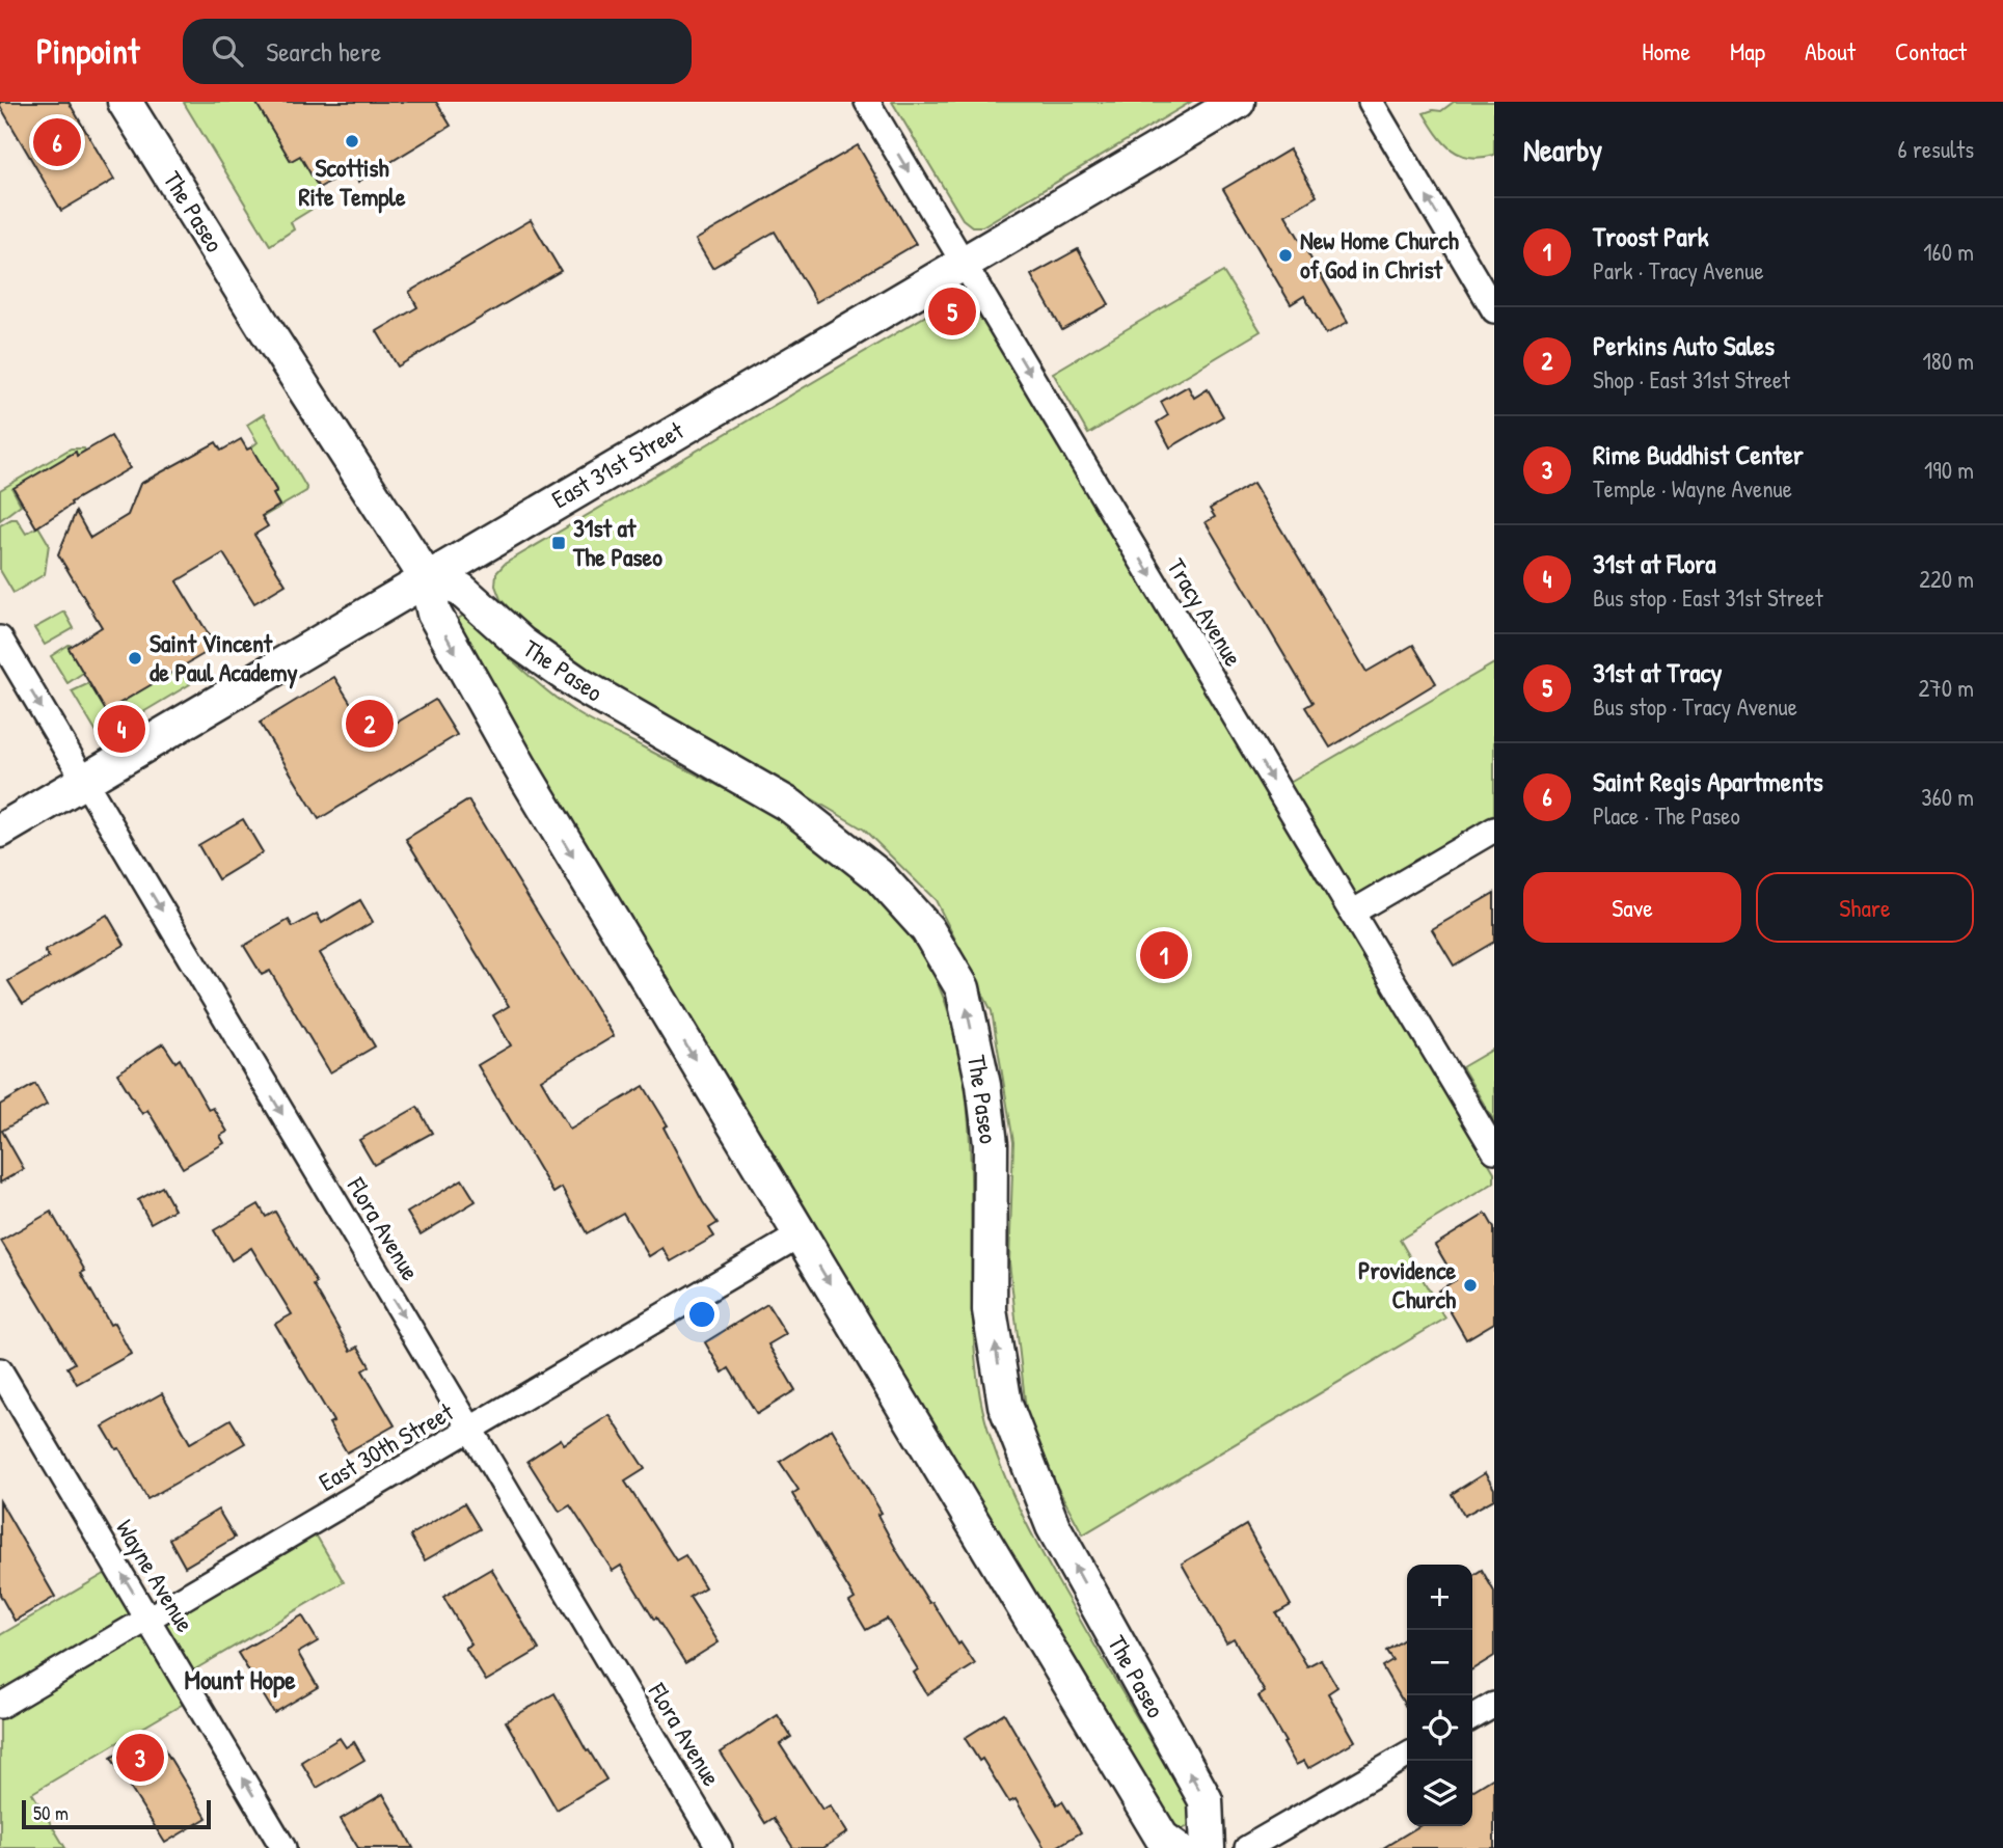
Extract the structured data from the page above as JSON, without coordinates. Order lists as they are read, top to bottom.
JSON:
{
  "streets": {
    "main road": ["The Paseo", "East 31st Street"],
    "street": [
      "Tracy Avenue",
      "Flora Avenue",
      "East 30th Street",
      "Wayne Avenue"
    ]
  },
  "crossings": [
    ["The Paseo", "East 31st Street"],
    ["The Paseo", "East 30th Street"],
    ["East 31st Street", "Tracy Avenue"],
    ["East 31st Street", "Flora Avenue"],
    ["Flora Avenue", "East 30th Street"],
    ["East 30th Street", "Wayne Avenue"]
  ],
  "one_way": ["Tracy Avenue", "Flora Avenue", "Wayne Avenue"],
  "districts": ["Mount Hope"],
  "places": {
    "other": [
      "Scottish Rite Temple",
      "New Home Church of God in Christ",
      "Saint Vincent de Paul Academy",
      "Providence Church"
    ],
    "transit": ["31st at The Paseo"]
  },
  "scale_bar": "50 m",
  "page": {
    "header": "Pinpoint",
    "search": "Search here",
    "nav": [
      "Home",
      "Map",
      "About",
      "Contact"
    ],
    "heading": ["Nearby", "6 results"],
    "pins": [
      "6",
      "5",
      "2",
      "4",
      "1",
      "3"
    ],
    "list": [
      {
        "mark": "1",
        "name": "Troost Park",
        "note": "Park · Tracy Avenue",
        "value": "160 m"
      },
      {
        "mark": "2",
        "name": "Perkins Auto Sales",
        "note": "Shop · East 31st Street",
        "value": "180 m"
      },
      {
        "mark": "3",
        "name": "Rime Buddhist Center",
        "note": "Temple · Wayne Avenue",
        "value": "190 m"
      },
      {
        "mark": "4",
        "name": "31st at Flora",
        "note": "Bus stop · East 31st Street",
        "value": "220 m"
      },
      {
        "mark": "5",
        "name": "31st at Tracy",
        "note": "Bus stop · Tracy Avenue",
        "value": "270 m"
      },
      {
        "mark": "6",
        "name": "Saint Regis Apartments",
        "note": "Place · The Paseo",
        "value": "360 m"
      }
    ],
    "buttons": ["Save", "Share"],
    "map_buttons": ["+", "−"],
    "scale": "50 m"
  }
}
